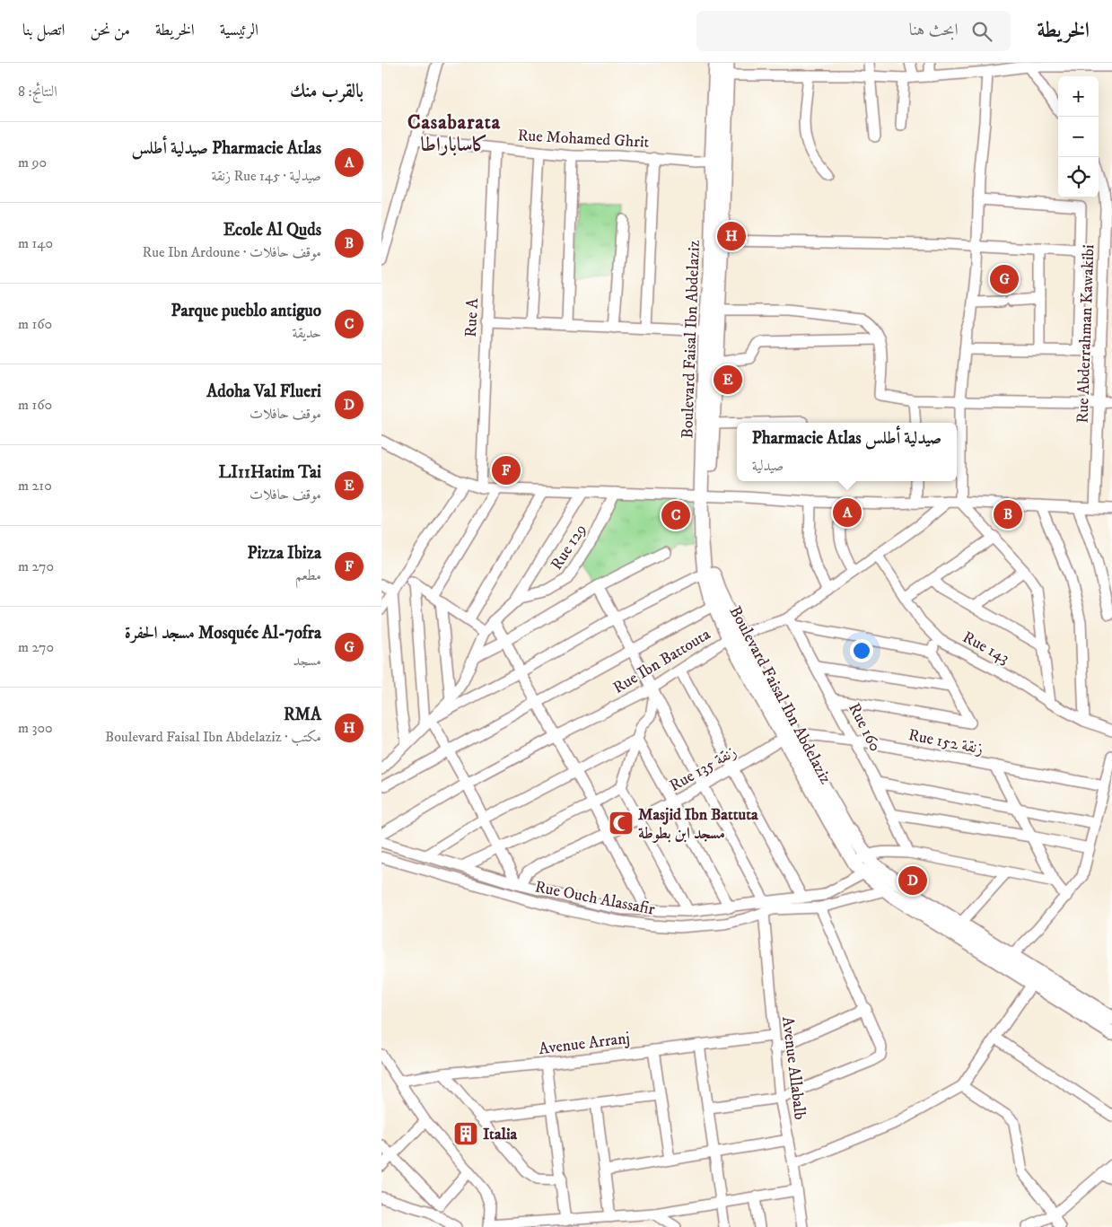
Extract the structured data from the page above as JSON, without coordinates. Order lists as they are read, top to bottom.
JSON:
{
  "streets": {
    "main road": ["Boulevard Faisal Ibn Abdelaziz"],
    "street": [
      "Rue Mohamed Ghrit",
      "Rue A",
      "Rue Abderrahman Kawakibi",
      "Rue 129",
      "Rue 143",
      "Rue Ibn Battouta",
      "Rue 160",
      "Rue 152 زنقة",
      "Rue 135 زنقة",
      "Rue Ouch Alassafir",
      "Avenue Arranj",
      "Avenue Allabalb"
    ]
  },
  "crossings": [
    ["Rue Mohamed Ghrit", "Rue A"],
    ["Rue Mohamed Ghrit", "Boulevard Faisal Ibn Abdelaziz"],
    ["Boulevard Faisal Ibn Abdelaziz", "Rue Ibn Battouta"],
    ["Boulevard Faisal Ibn Abdelaziz", "Rue 152 زنقة"],
    ["Boulevard Faisal Ibn Abdelaziz", "Rue 135 زنقة"],
    ["Boulevard Faisal Ibn Abdelaziz", "Rue Ouch Alassafir"],
    ["Rue 143", "Rue Ibn Battouta"],
    ["Rue Ibn Battouta", "Rue 160"],
    ["Rue 160", "Rue 152 زنقة"],
    ["Rue 152 زنقة", "Rue 135 زنقة"],
    ["Rue 135 زنقة", "Rue Ouch Alassafir"],
    ["Rue Ouch Alassafir", "Avenue Allabalb"],
    ["Avenue Arranj", "Avenue Allabalb"]
  ],
  "districts": ["Casabarata كاساباراطا"],
  "places": {
    "mosque": ["Masjid Ibn Battuta مسجد ابن بطوطة"],
    "building": ["Italia"]
  },
  "page": {
    "header": "الخريطة",
    "search": "ابحث هنا",
    "nav": [
      "الرئيسية",
      "الخريطة",
      "من نحن",
      "اتصل بنا"
    ],
    "heading": ["بالقرب منك", "النتائج: 8"],
    "map_buttons": ["+", "−"],
    "list": [
      {
        "mark": "A",
        "name": "Pharmacie Atlas صيدلية أطلس",
        "note": "صيدلية · Rue 145 زنقة",
        "value": "90 m"
      },
      {
        "mark": "B",
        "name": "Ecole Al Quds",
        "note": "موقف حافلات · Rue Ibn Ardoune",
        "value": "140 m"
      },
      {
        "mark": "C",
        "name": "Parque pueblo antiguo",
        "note": "حديقة",
        "value": "160 m"
      },
      {
        "mark": "D",
        "name": "Adoha Val Flueri",
        "note": "موقف حافلات",
        "value": "160 m"
      },
      {
        "mark": "E",
        "name": "LI11Hatim Tai",
        "note": "موقف حافلات",
        "value": "210 m"
      },
      {
        "mark": "F",
        "name": "Pizza Ibiza",
        "note": "مطعم",
        "value": "270 m"
      },
      {
        "mark": "G",
        "name": "Mosquée Al-7ofra مسجد الحفرة",
        "note": "مسجد",
        "value": "270 m"
      },
      {
        "mark": "H",
        "name": "RMA",
        "note": "مكتب · Boulevard Faisal Ibn Abdelaziz",
        "value": "300 m"
      }
    ],
    "pins": [
      "H",
      "G",
      "E",
      "F",
      "A",
      "B",
      "C",
      "D"
    ],
    "popup": ["Pharmacie Atlas صيدلية أطلس", "صيدلية"]
  }
}
